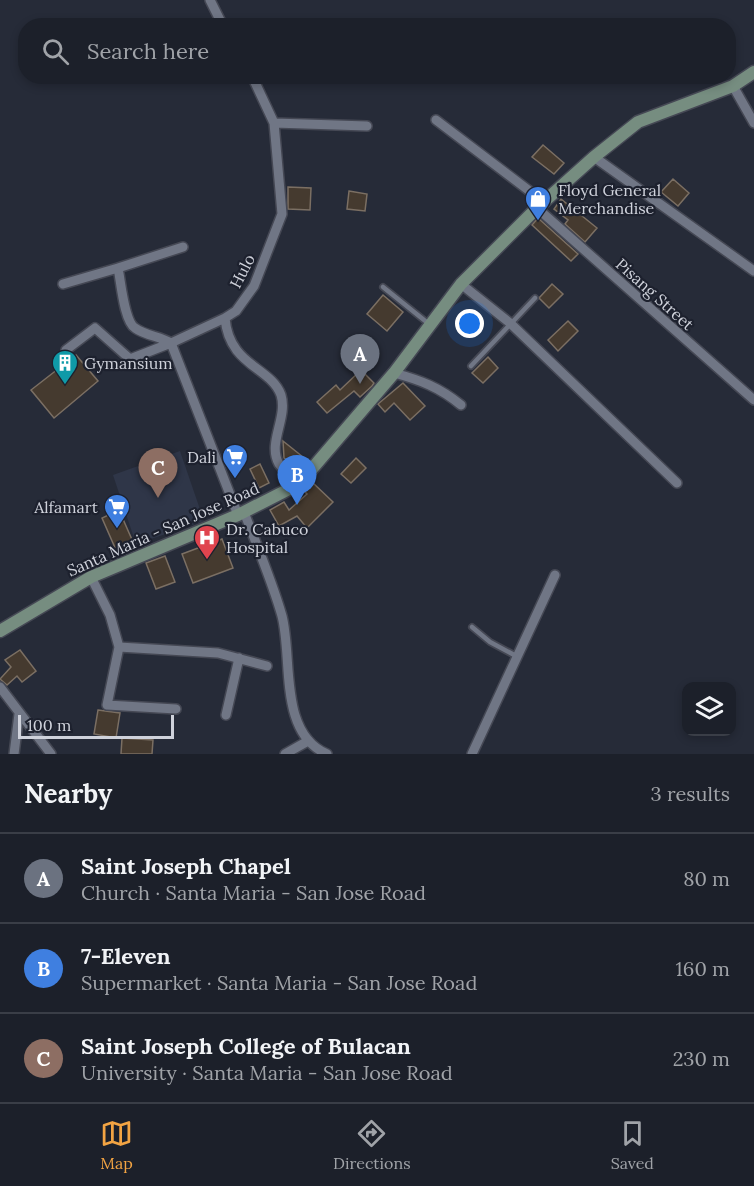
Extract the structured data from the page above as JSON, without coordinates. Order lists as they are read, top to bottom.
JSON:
{
  "streets": {
    "main road": ["Santa Maria - San Jose Road"],
    "street": ["Hulo", "Pisang Street"]
  },
  "crossings": [
    ["Pisang Street", "Santa Maria - San Jose Road"]
  ],
  "places": {
    "shop": ["Floyd General Merchandise"],
    "building": ["Gymansium"],
    "supermarket": ["Dali", "Alfamart"],
    "hospital": ["Dr. Cabuco Hospital"]
  },
  "scale_bar": "100 m",
  "page": {
    "search": "Search here",
    "pins": ["A", "C", "B"],
    "scale": "100 m",
    "heading": ["Nearby", "3 results"],
    "list": [
      {
        "mark": "A",
        "name": "Saint Joseph Chapel",
        "note": "Church · Santa Maria - San Jose Road",
        "value": "80 m"
      },
      {
        "mark": "B",
        "name": "7-Eleven",
        "note": "Supermarket · Santa Maria - San Jose Road",
        "value": "160 m"
      },
      {
        "mark": "C",
        "name": "Saint Joseph College of Bulacan",
        "note": "University · Santa Maria - San Jose Road",
        "value": "230 m"
      }
    ],
    "nav": ["Map", "Directions", "Saved"]
  }
}
